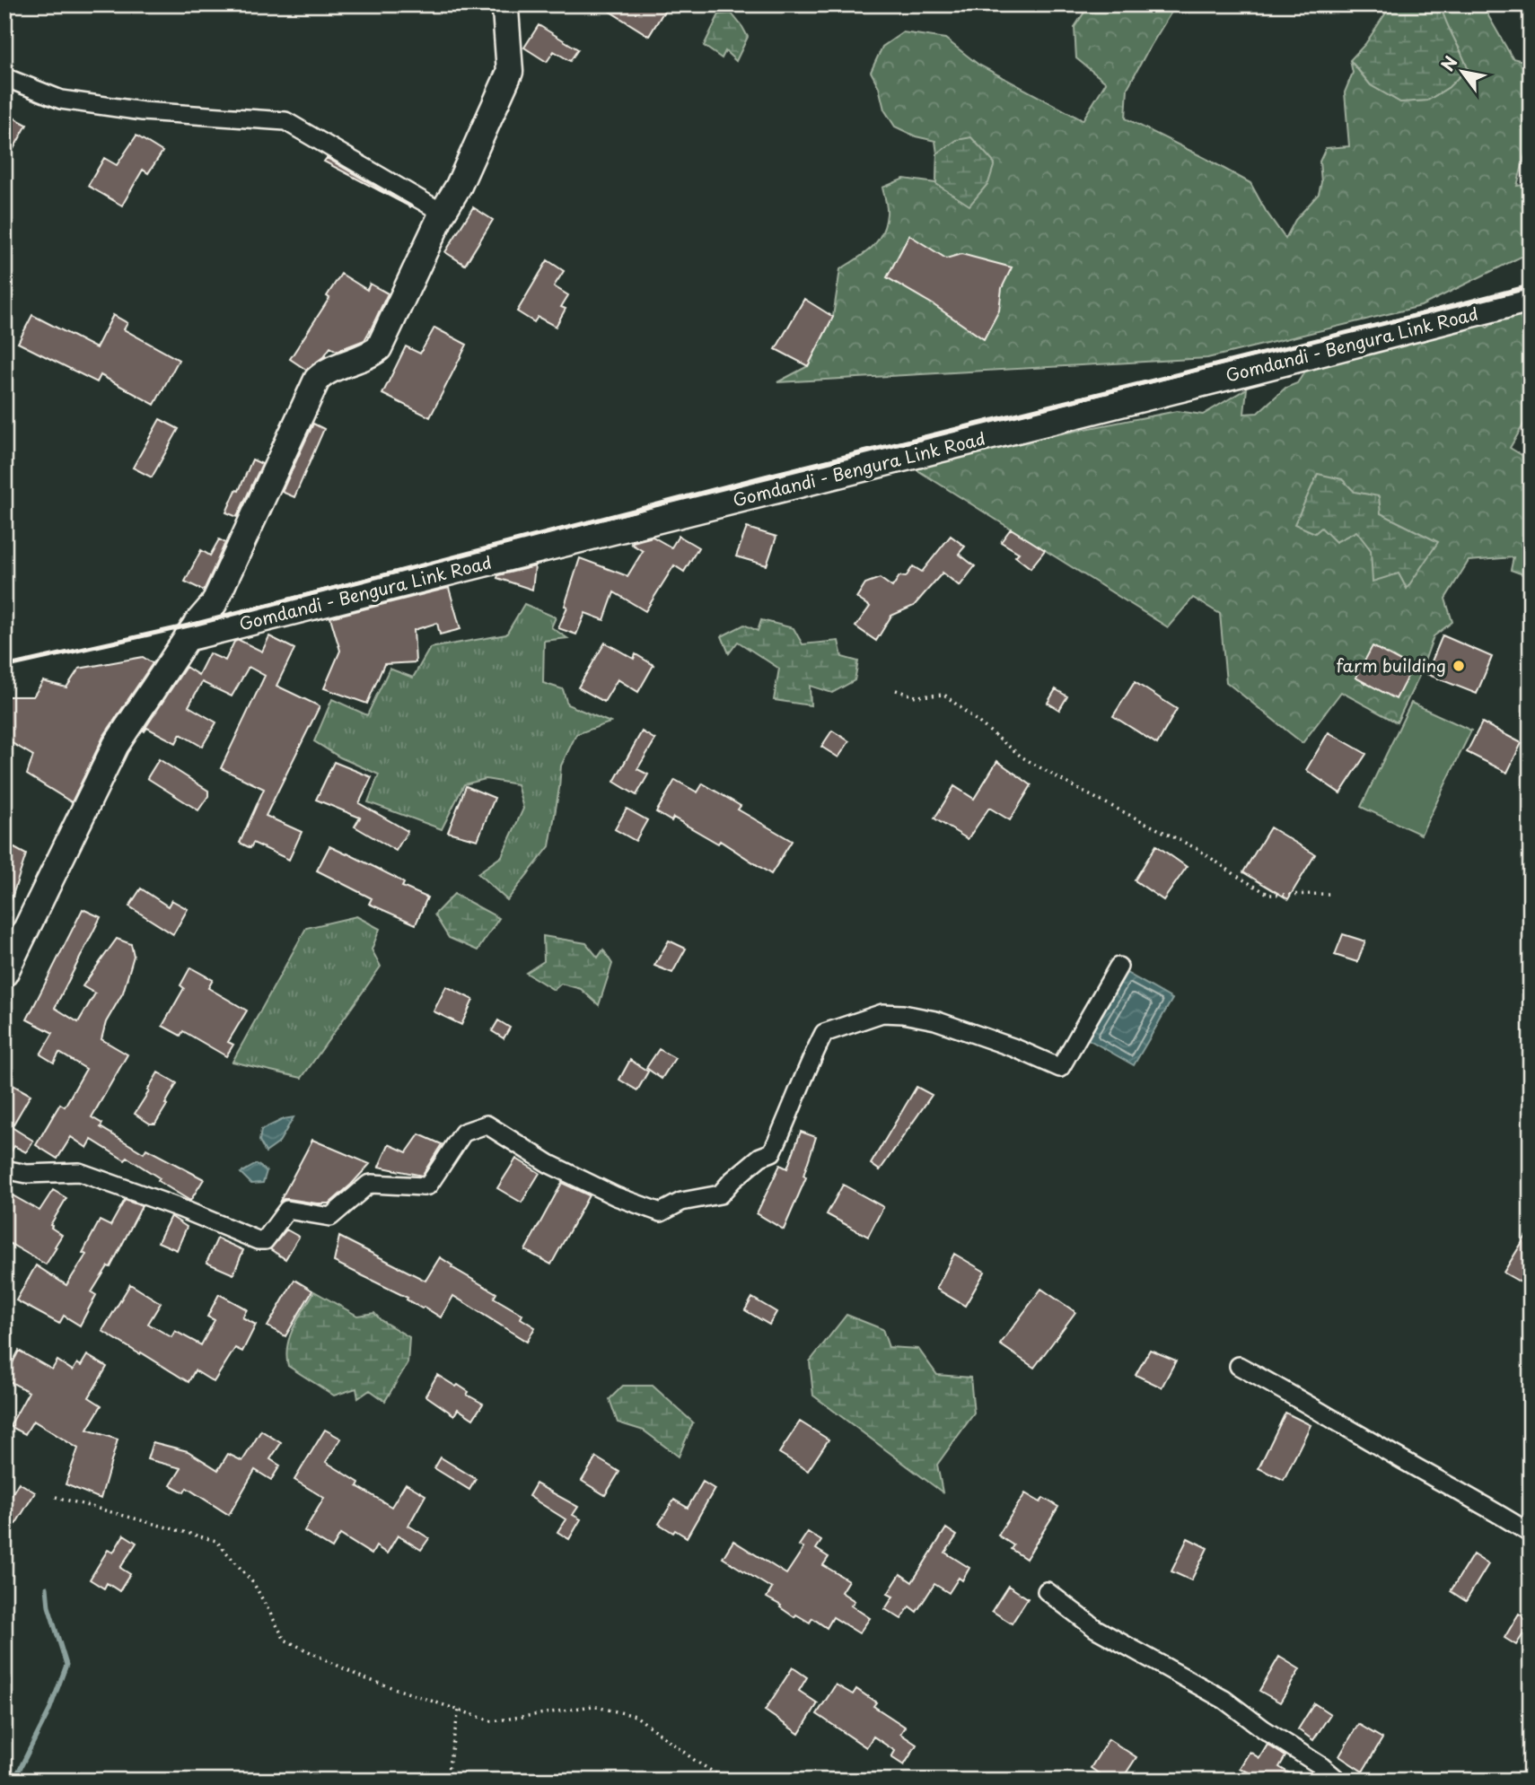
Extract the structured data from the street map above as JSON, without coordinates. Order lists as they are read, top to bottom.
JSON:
{
  "streets": {
    "main road": ["Gomdandi - Bengura Link Road"]
  },
  "places": ["farm building"],
  "north": "top left"
}
